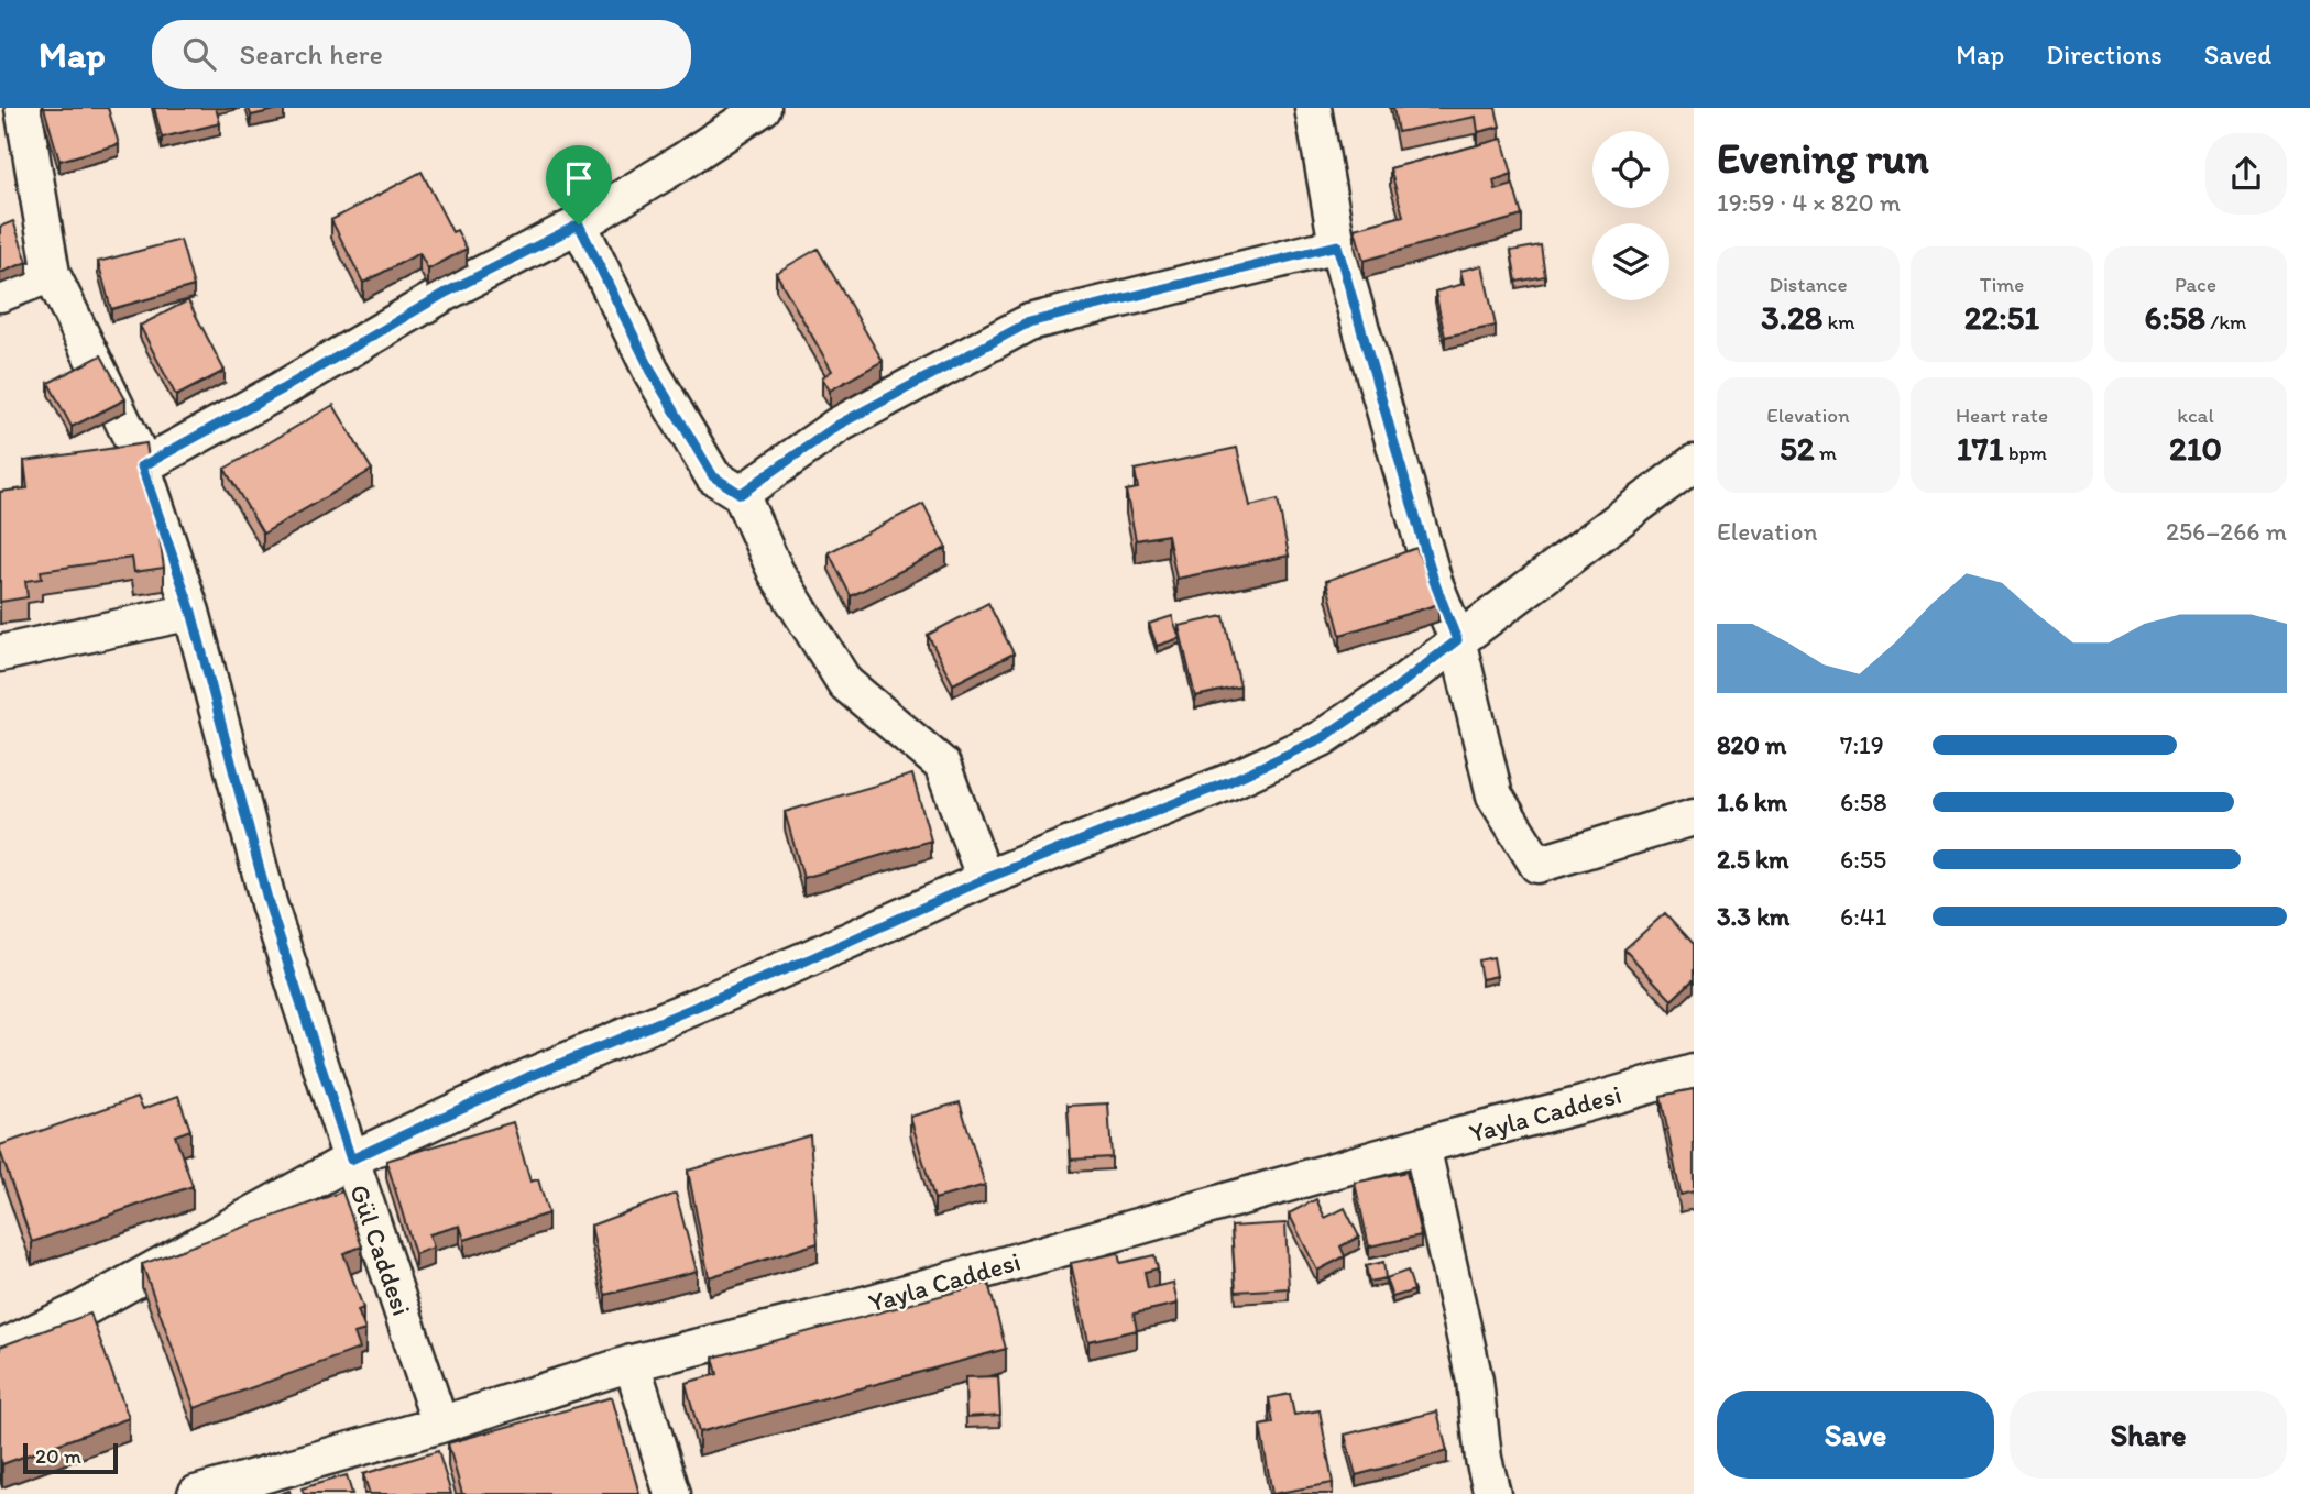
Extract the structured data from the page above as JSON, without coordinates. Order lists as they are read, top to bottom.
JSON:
{
  "streets": {
    "street": ["Yayla Caddesi", "Gül Caddesi"]
  },
  "crossings": [
    ["Yayla Caddesi", "Gül Caddesi"]
  ],
  "scale_bar": "20 m",
  "page": {
    "header": "Map",
    "search": "Search here",
    "nav": ["Map", "Directions", "Saved"],
    "heading": ["Evening run", "19:59 · 4 × 820 m"],
    "stats": [
      ["Distance", "3.28 km"],
      ["Time", "22:51"],
      ["Pace", "6:58 /km"],
      ["Elevation", "52 m"],
      ["Heart rate", "171 bpm"],
      ["kcal", "210"]
    ],
    "chart": ["Elevation", "256–266 m"],
    "list": [
      {
        "name": "820 m",
        "note": "7:19"
      },
      {
        "name": "1.6 km",
        "note": "6:58"
      },
      {
        "name": "2.5 km",
        "note": "6:55"
      },
      {
        "name": "3.3 km",
        "note": "6:41"
      }
    ],
    "buttons": ["Save", "Share"],
    "scale": "20 m"
  }
}
